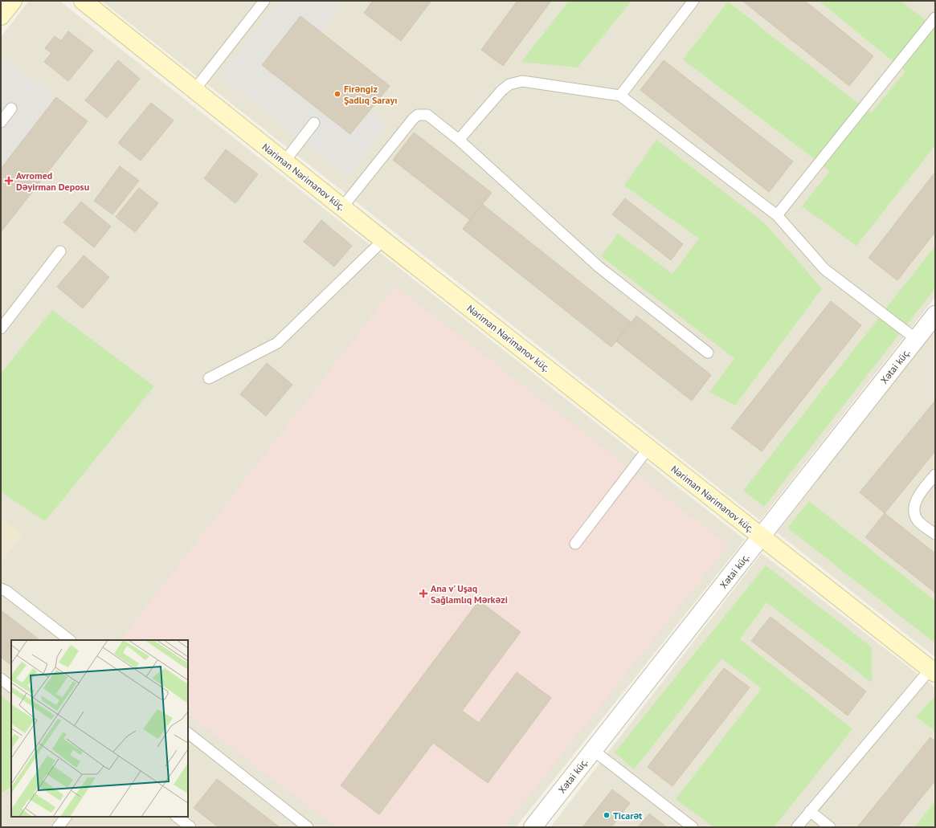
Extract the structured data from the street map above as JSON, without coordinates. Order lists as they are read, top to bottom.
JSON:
{
  "streets": {
    "street": ["Nəriman Nərimanov küç.", "Xətai küç."]
  },
  "crossings": [
    ["Nəriman Nərimanov küç.", "Xətai küç."]
  ],
  "places": {
    "other": ["Firəngiz Şadlıq Sarayı", "Ticarət"],
    "health": ["Avromed Dəyirman Deposu", "Ana v' Uşaq Sağlamlıq Mərkəzi"]
  }
}
